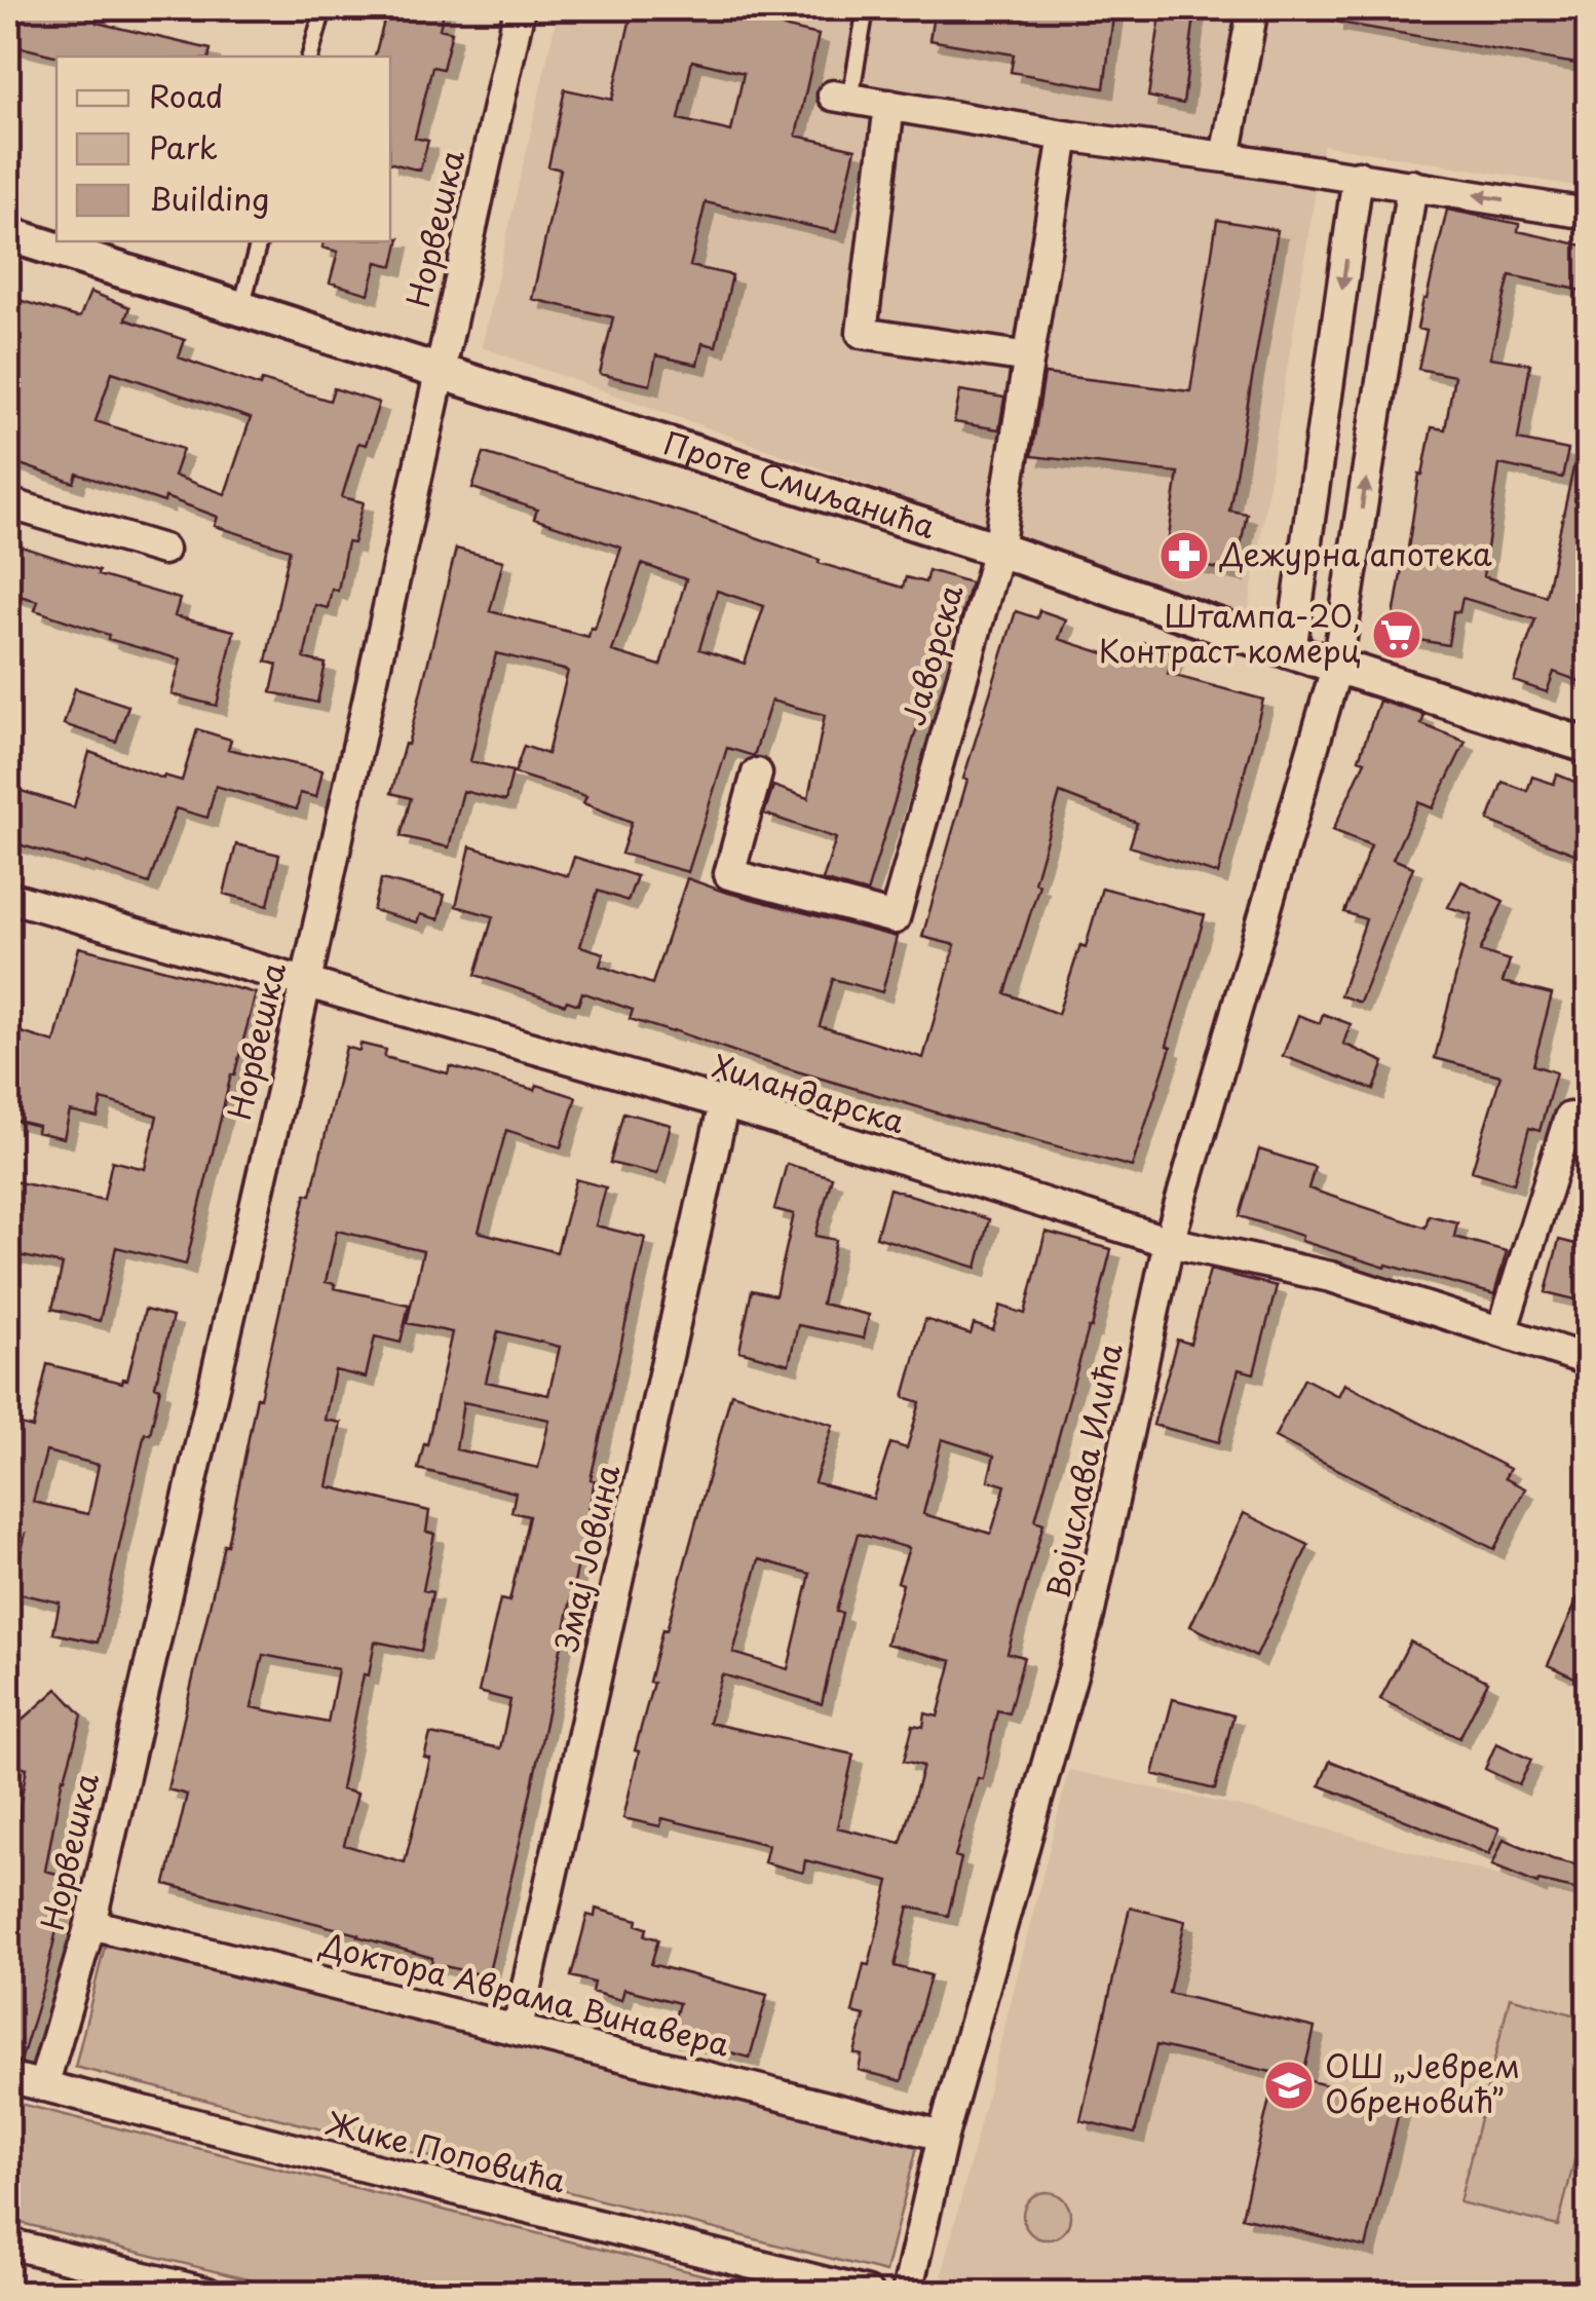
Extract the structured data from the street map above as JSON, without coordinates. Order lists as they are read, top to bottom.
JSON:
{
  "streets": {
    "street": [
      "Норвешка",
      "Проте Смиљанића",
      "Јаворска",
      "Хиландарска",
      "Војислава Илића",
      "Змај Јовина",
      "Доктора Аврама Винавера",
      "Жике Поповића"
    ]
  },
  "crossings": [
    ["Норвешка", "Проте Смиљанића"],
    ["Норвешка", "Хиландарска"],
    ["Норвешка", "Доктора Аврама Винавера"],
    ["Норвешка", "Жике Поповића"],
    ["Проте Смиљанића", "Јаворска"],
    ["Проте Смиљанића", "Војислава Илића"],
    ["Хиландарска", "Војислава Илића"],
    ["Хиландарска", "Змај Јовина"],
    ["Војислава Илића", "Доктора Аврама Винавера"],
    ["Змај Јовина", "Доктора Аврама Винавера"]
  ],
  "places": {
    "pharmacy": ["Дежурна апотека"],
    "supermarket": ["Штампа-20, Контраст комерц"],
    "school or university": ["ОШ „Јеврем Обреновић”"]
  },
  "legend": ["Road", "Park", "Building"]
}
